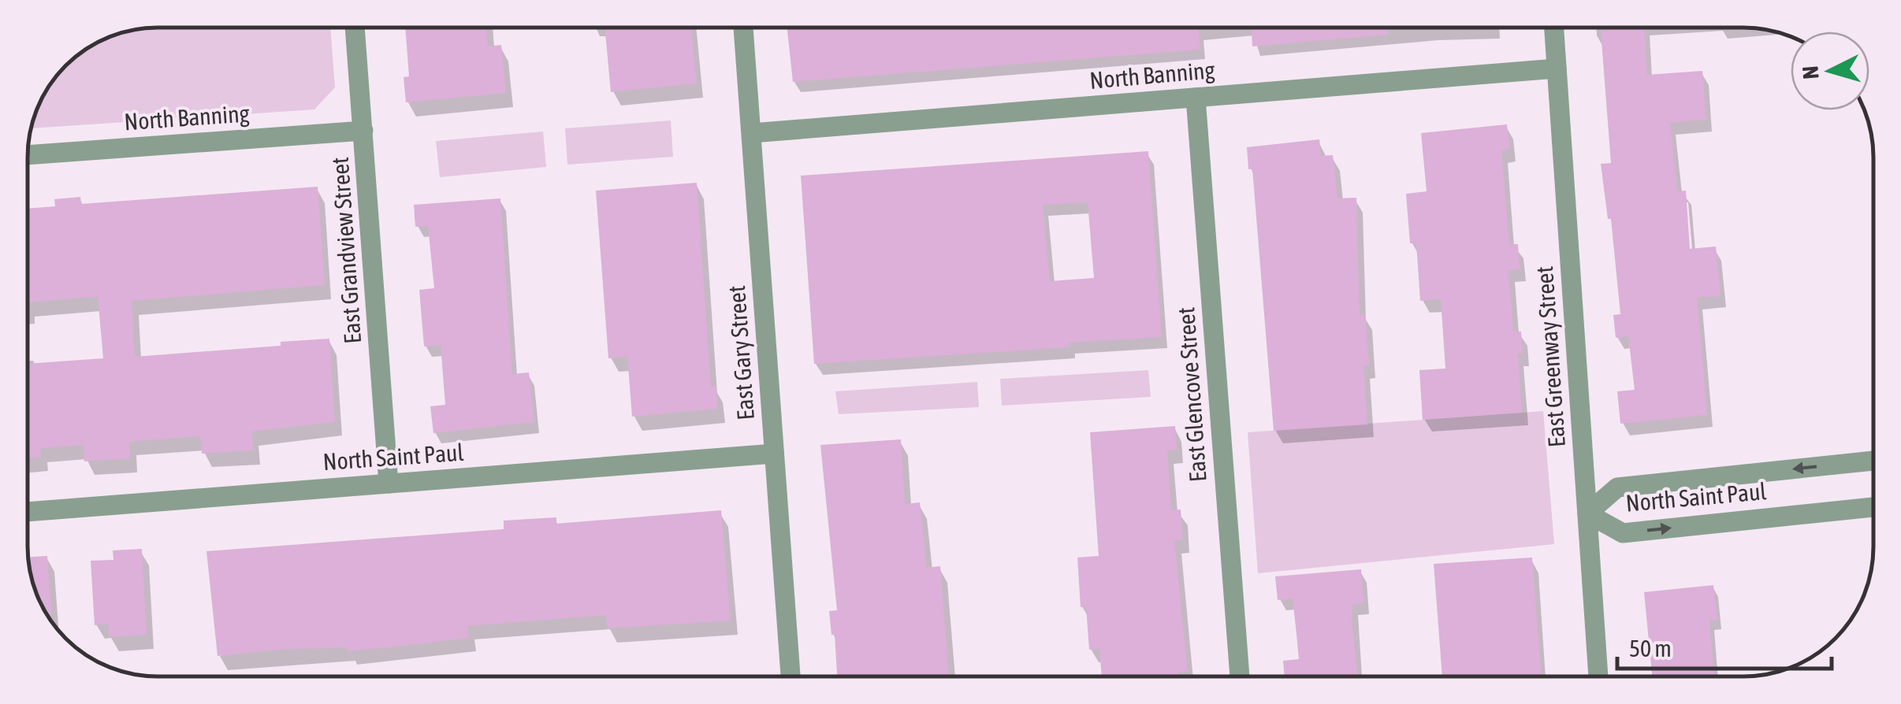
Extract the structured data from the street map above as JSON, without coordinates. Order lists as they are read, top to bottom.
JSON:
{
  "streets": {
    "street": [
      "North Banning",
      "East Grandview Street",
      "East Gary Street",
      "East Greenway Street",
      "East Glencove Street",
      "North Saint Paul"
    ]
  },
  "crossings": [
    ["North Banning", "East Grandview Street"],
    ["North Banning", "East Gary Street"],
    ["North Banning", "East Greenway Street"],
    ["North Banning", "East Glencove Street"],
    ["East Grandview Street", "North Saint Paul"],
    ["East Gary Street", "North Saint Paul"],
    ["East Greenway Street", "North Saint Paul"]
  ],
  "scale_bar": "50 m",
  "north": "left"
}
